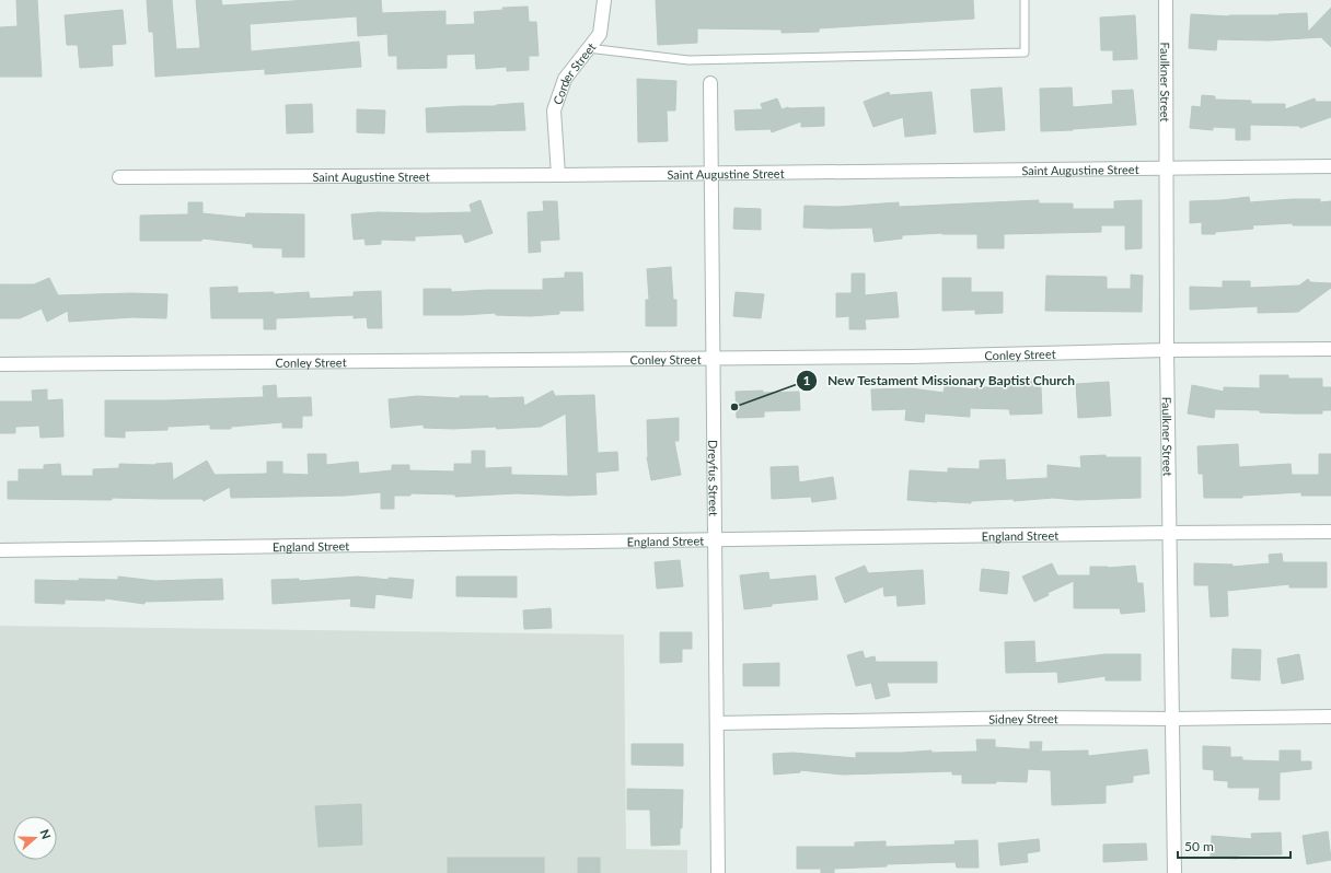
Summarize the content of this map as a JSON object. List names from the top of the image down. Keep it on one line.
{"streets":{"street":["Corder Street","Faulkner Street","Saint Augustine Street","Conley Street","Dreyfus Street","England Street","Sidney Street"]},"crossings":[["Corder Street","Saint Augustine Street"],["Faulkner Street","Saint Augustine Street"],["Faulkner Street","Conley Street"],["Faulkner Street","England Street"],["Faulkner Street","Sidney Street"],["Saint Augustine Street","Dreyfus Street"],["Conley Street","Dreyfus Street"],["Dreyfus Street","England Street"],["Dreyfus Street","Sidney Street"]],"places":["New Testament Missionary Baptist Church"],"scale_bar":"50 m","north":"right"}
